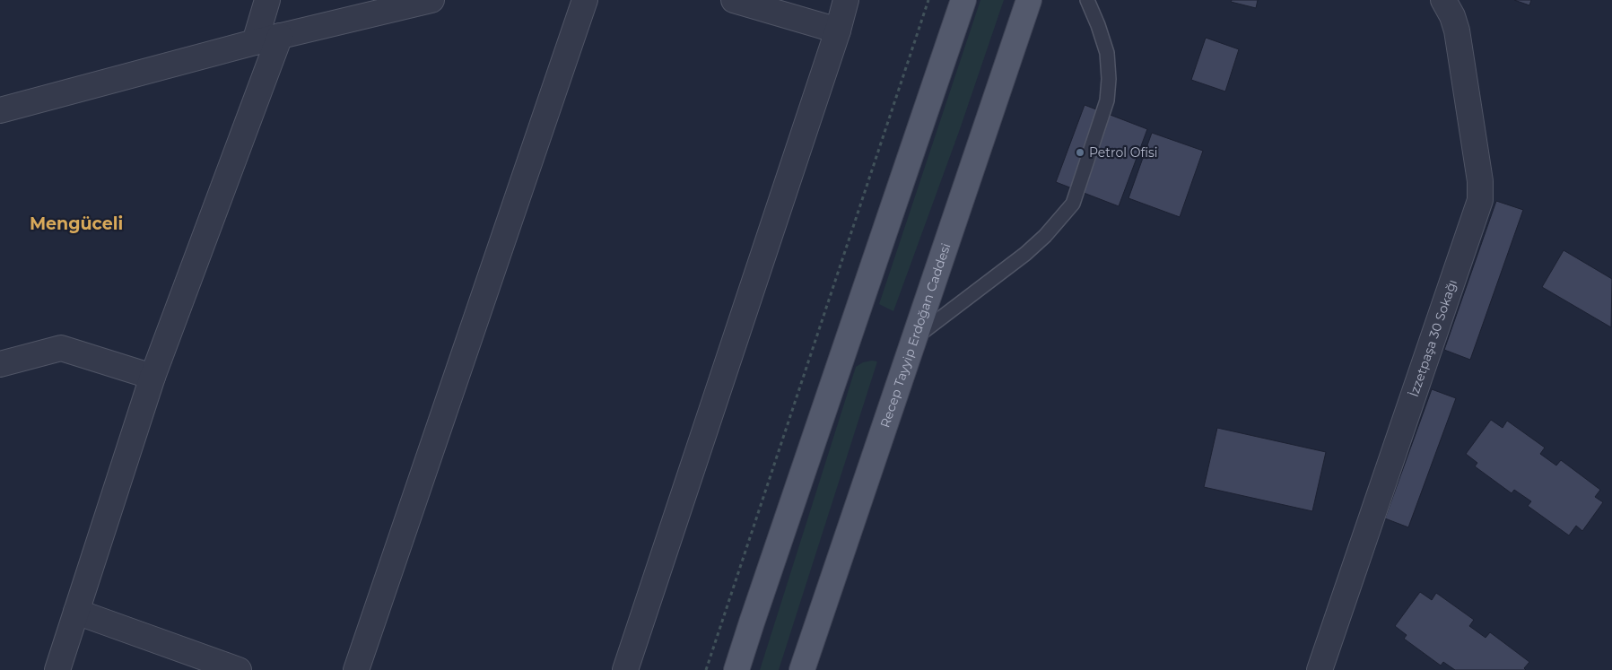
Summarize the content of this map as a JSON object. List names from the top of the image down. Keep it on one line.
{"streets":{"main road":["Recep Tayyip Erdoğan Caddesi"],"street":["İzzetpaşa 30 Sokağı"]},"districts":["Mengüceli"],"places":["Petrol Ofisi"]}
